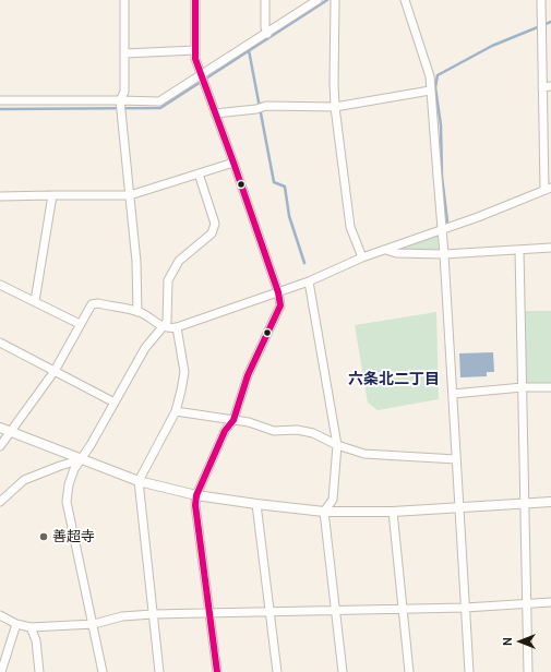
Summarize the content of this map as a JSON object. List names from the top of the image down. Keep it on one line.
{"districts":["六条北二丁目"],"places":["善超寺"],"north":"left"}
